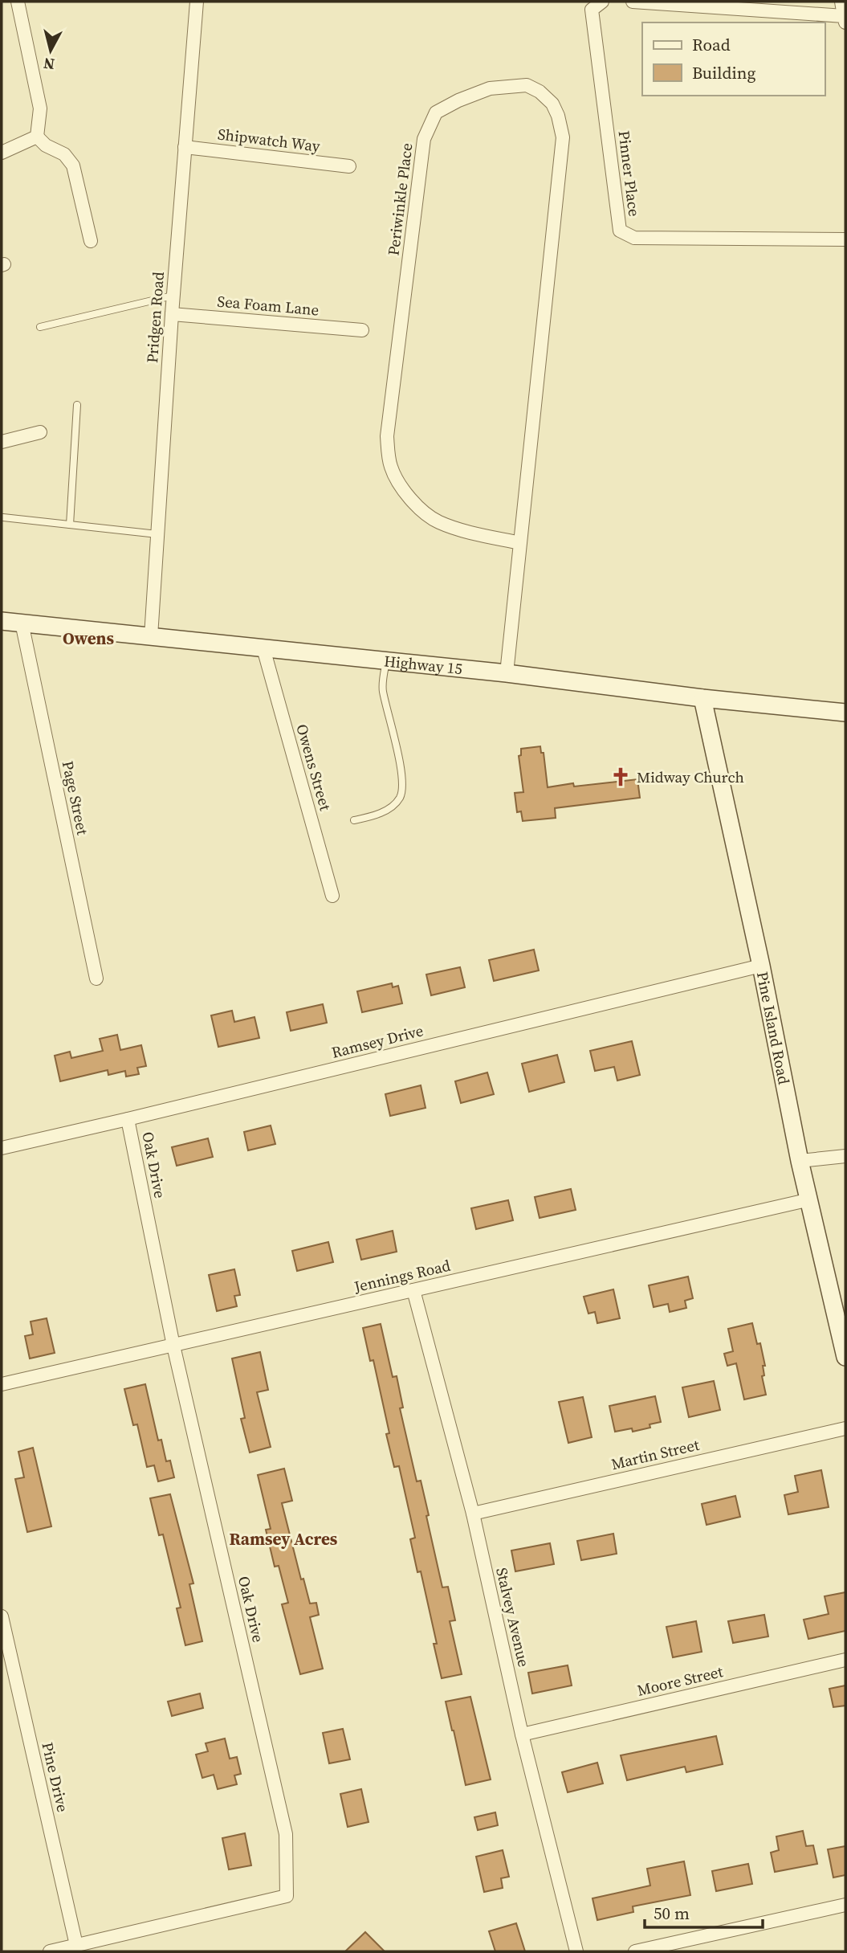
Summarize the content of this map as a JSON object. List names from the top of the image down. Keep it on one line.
{"streets":{"main road":["Highway 15","Pine Island Road"],"street":["Shipwatch Way","Pinner Place","Periwinkle Place","Sea Foam Lane","Pridgen Road","Owens Street","Page Street","Ramsey Drive","Oak Drive","Jennings Road","Martin Street","Stalvey Avenue","Moore Street","Pine Drive"]},"crossings":[["Shipwatch Way","Pridgen Road"],["Periwinkle Place","Highway 15"],["Sea Foam Lane","Pridgen Road"],["Pridgen Road","Highway 15"],["Highway 15","Owens Street"],["Highway 15","Page Street"],["Highway 15","Pine Island Road"],["Pine Island Road","Ramsey Drive"],["Pine Island Road","Jennings Road"],["Ramsey Drive","Oak Drive"],["Oak Drive","Jennings Road"],["Oak Drive","Pine Drive"],["Jennings Road","Stalvey Avenue"],["Martin Street","Stalvey Avenue"],["Stalvey Avenue","Moore Street"]],"districts":["Owens","Ramsey Acres"],"places":{"church":["Midway Church"]},"legend":["Road","Building"],"scale_bar":"50 m","north":"bottom"}
